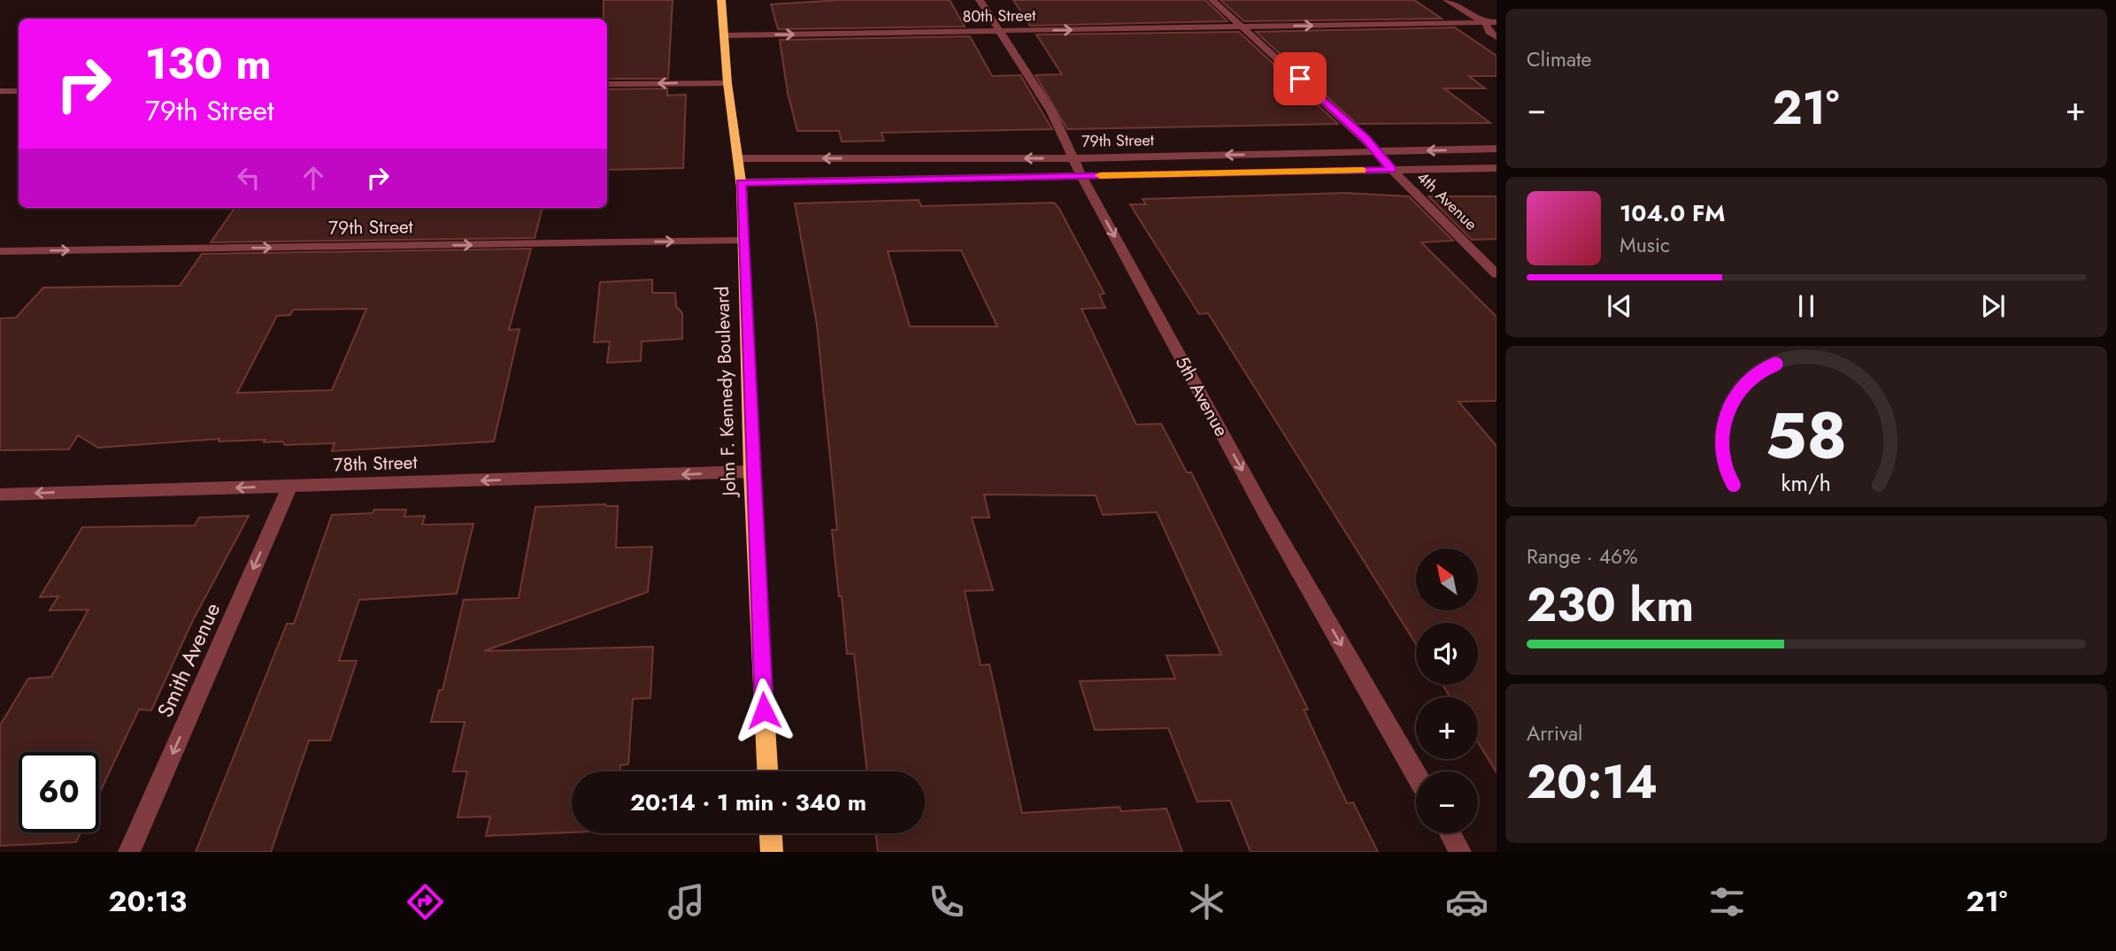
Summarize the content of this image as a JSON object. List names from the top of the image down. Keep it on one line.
{"streets":{"main road":["John F. Kennedy Boulevard"],"street":["80th Street","79th Street","4th Avenue","5th Avenue","78th Street","Smith Avenue"]},"crossings":[["80th Street","4th Avenue"],["80th Street","John F. Kennedy Boulevard"],["80th Street","5th Avenue"],["79th Street","4th Avenue"],["79th Street","John F. Kennedy Boulevard"],["79th Street","5th Avenue"],["John F. Kennedy Boulevard","78th Street"],["78th Street","Smith Avenue"]],"one_way":["80th Street","5th Avenue","78th Street","Smith Avenue"],"north":"top left","page":{"tile":["Climate",["Range · 46%","230 km"],["Arrival","20:14"]],"turn":["130 m","79th Street"],"heat":["−","21°","+"],"song":["104.0 FM","Music"],"map_buttons":["+","−"],"limit":"60","trip":"20:14 · 1 min · 340 m","tabs":["20:13","21°"],"gauge":["58","km/h"]}}
